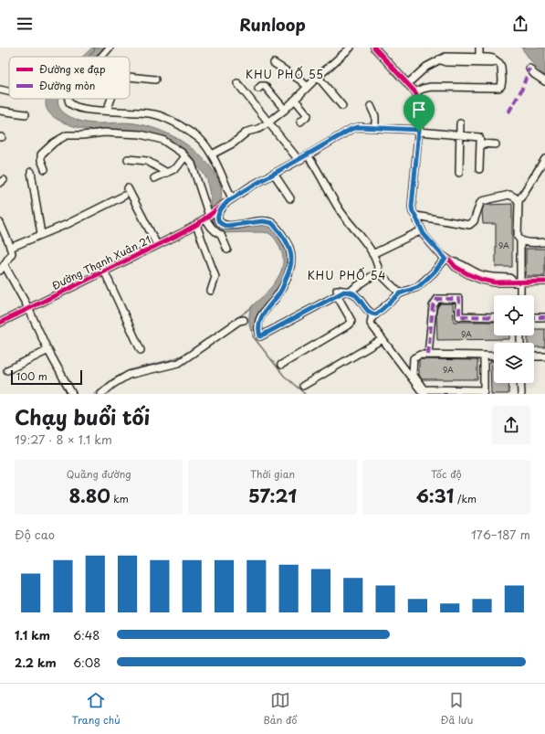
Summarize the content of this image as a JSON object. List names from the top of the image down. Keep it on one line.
{"streets":{"street":["Đường Thạnh Xuân 21"]},"districts":["KHU PHỐ 55","KHU PHỐ 54"],"house_numbers":["9A","9A","9A"],"legend":["Đường xe đạp","Đường mòn"],"scale_bar":"100 m","page":{"header":"Runloop","scale":"100 m","heading":["Chạy buổi tối","19:27 · 8 × 1.1 km"],"stats":[["Quãng đường","8.80 km"],["Thời gian","57:21"],["Tốc độ","6:31 /km"]],"chart":["Độ cao","176–187 m"],"list":[{"name":"1.1 km","note":"6:48"},{"name":"2.2 km","note":"6:08"}],"tabs":["Trang chủ","Bản đồ","Đã lưu"]}}
